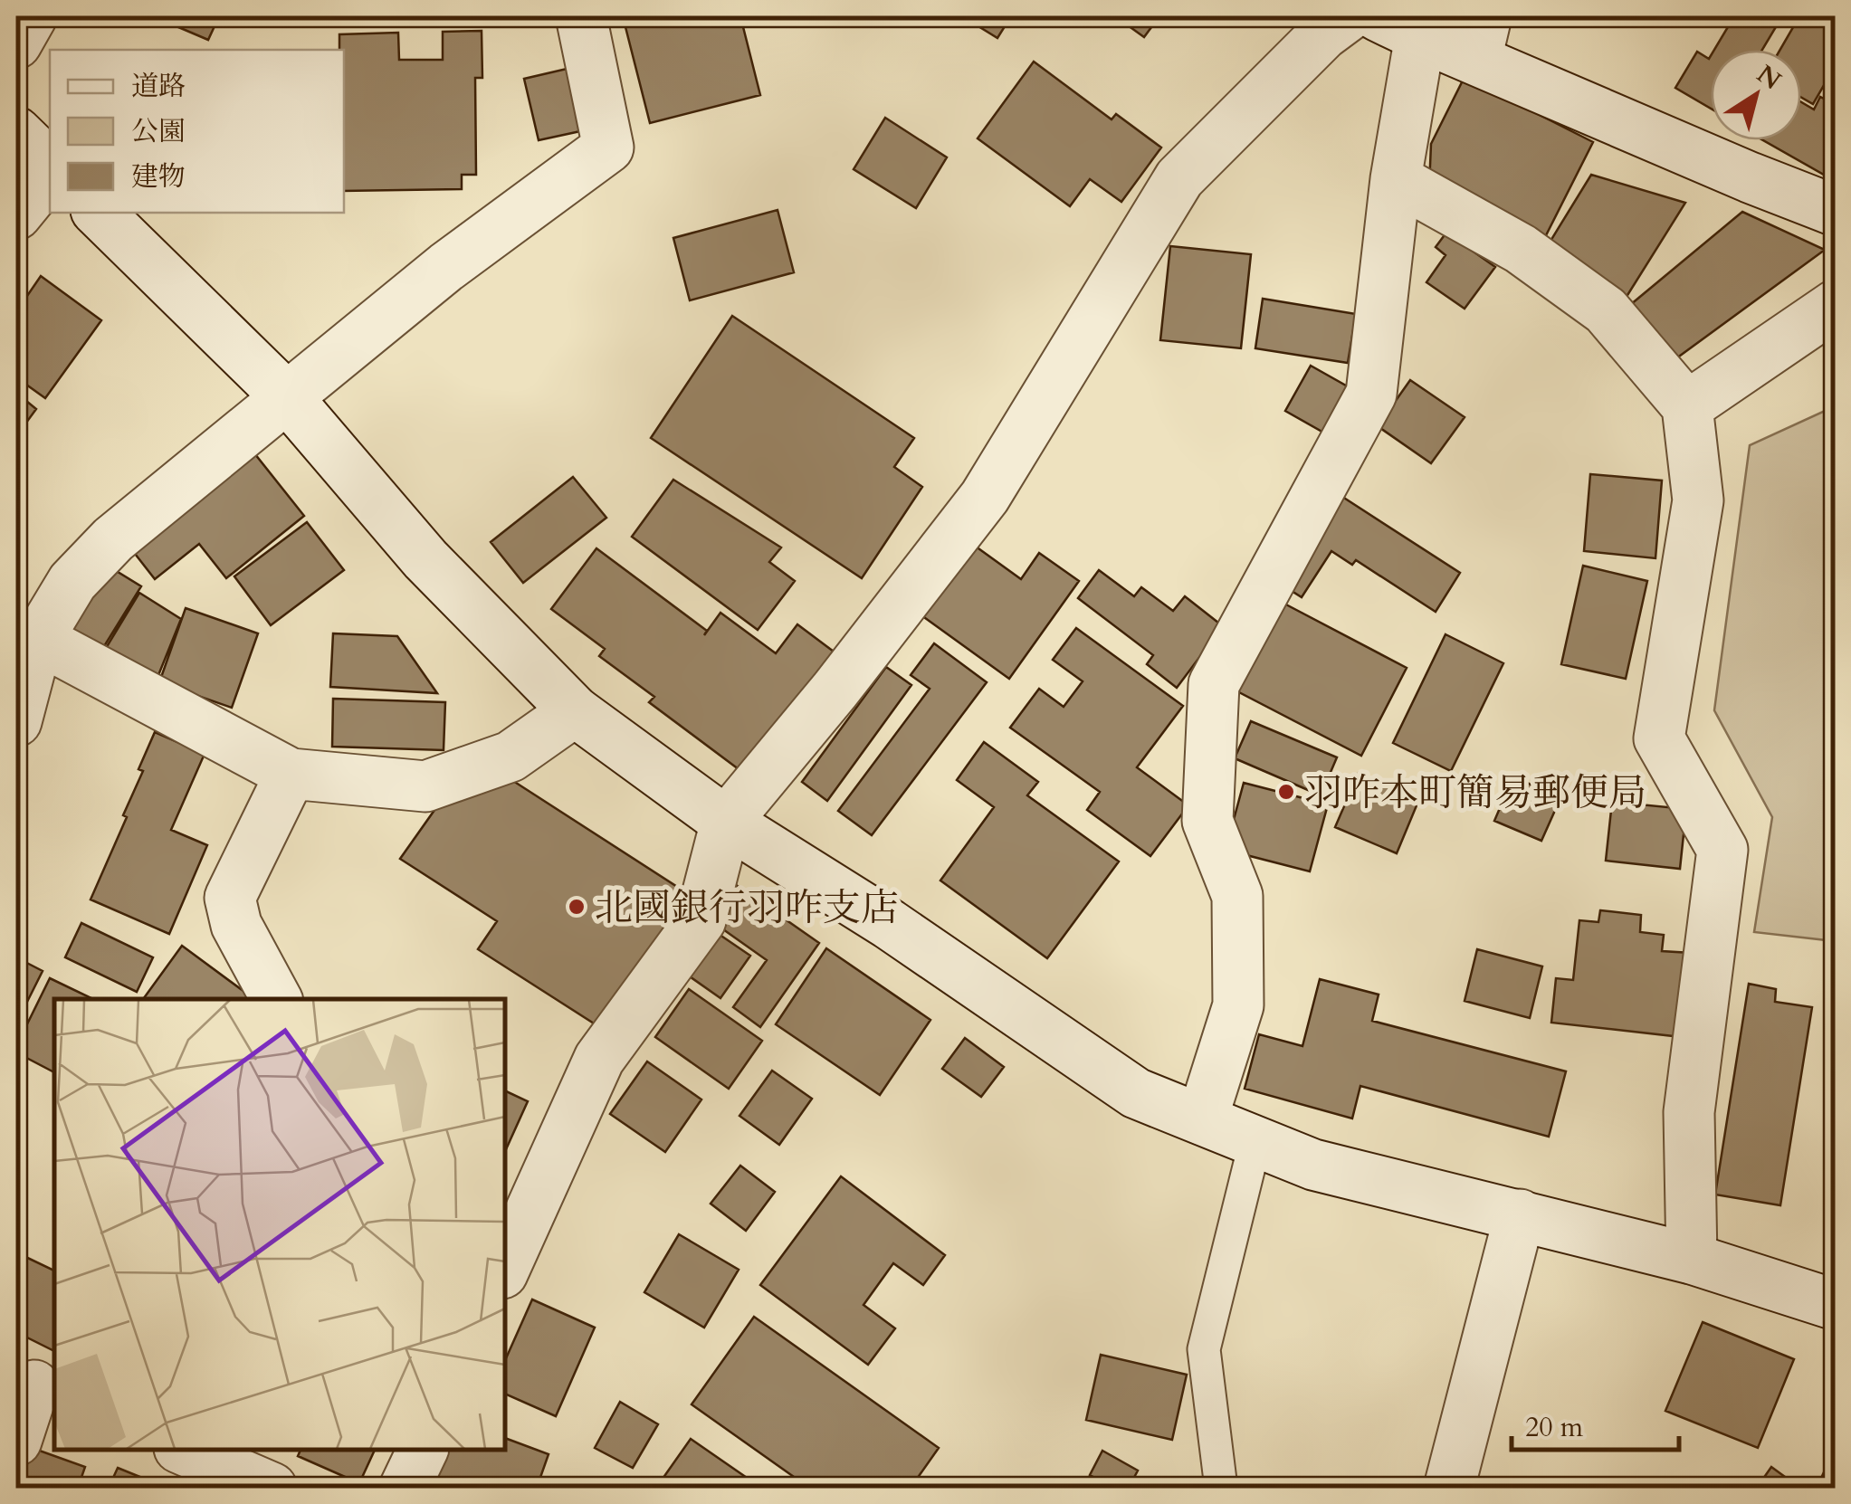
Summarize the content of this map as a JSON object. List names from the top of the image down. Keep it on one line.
{"places":["羽咋本町簡易郵便局","北國銀行羽咋支店"],"legend":["道路","公園","建物"],"scale_bar":"20 m","north":"top right"}
